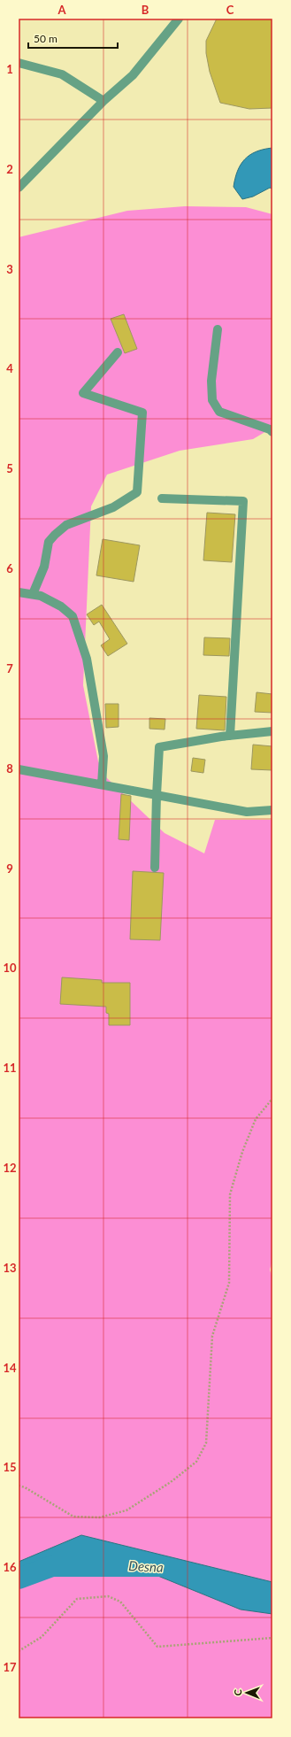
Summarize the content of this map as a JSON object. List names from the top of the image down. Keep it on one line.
{"water":["Desna"],"scale_bar":"50 m","north":"left","grid":{"columns":["A","B","C"],"rows":["1","2","3","4","5","6","7","8","9","10","11","12","13","14","15","16","17"]}}
